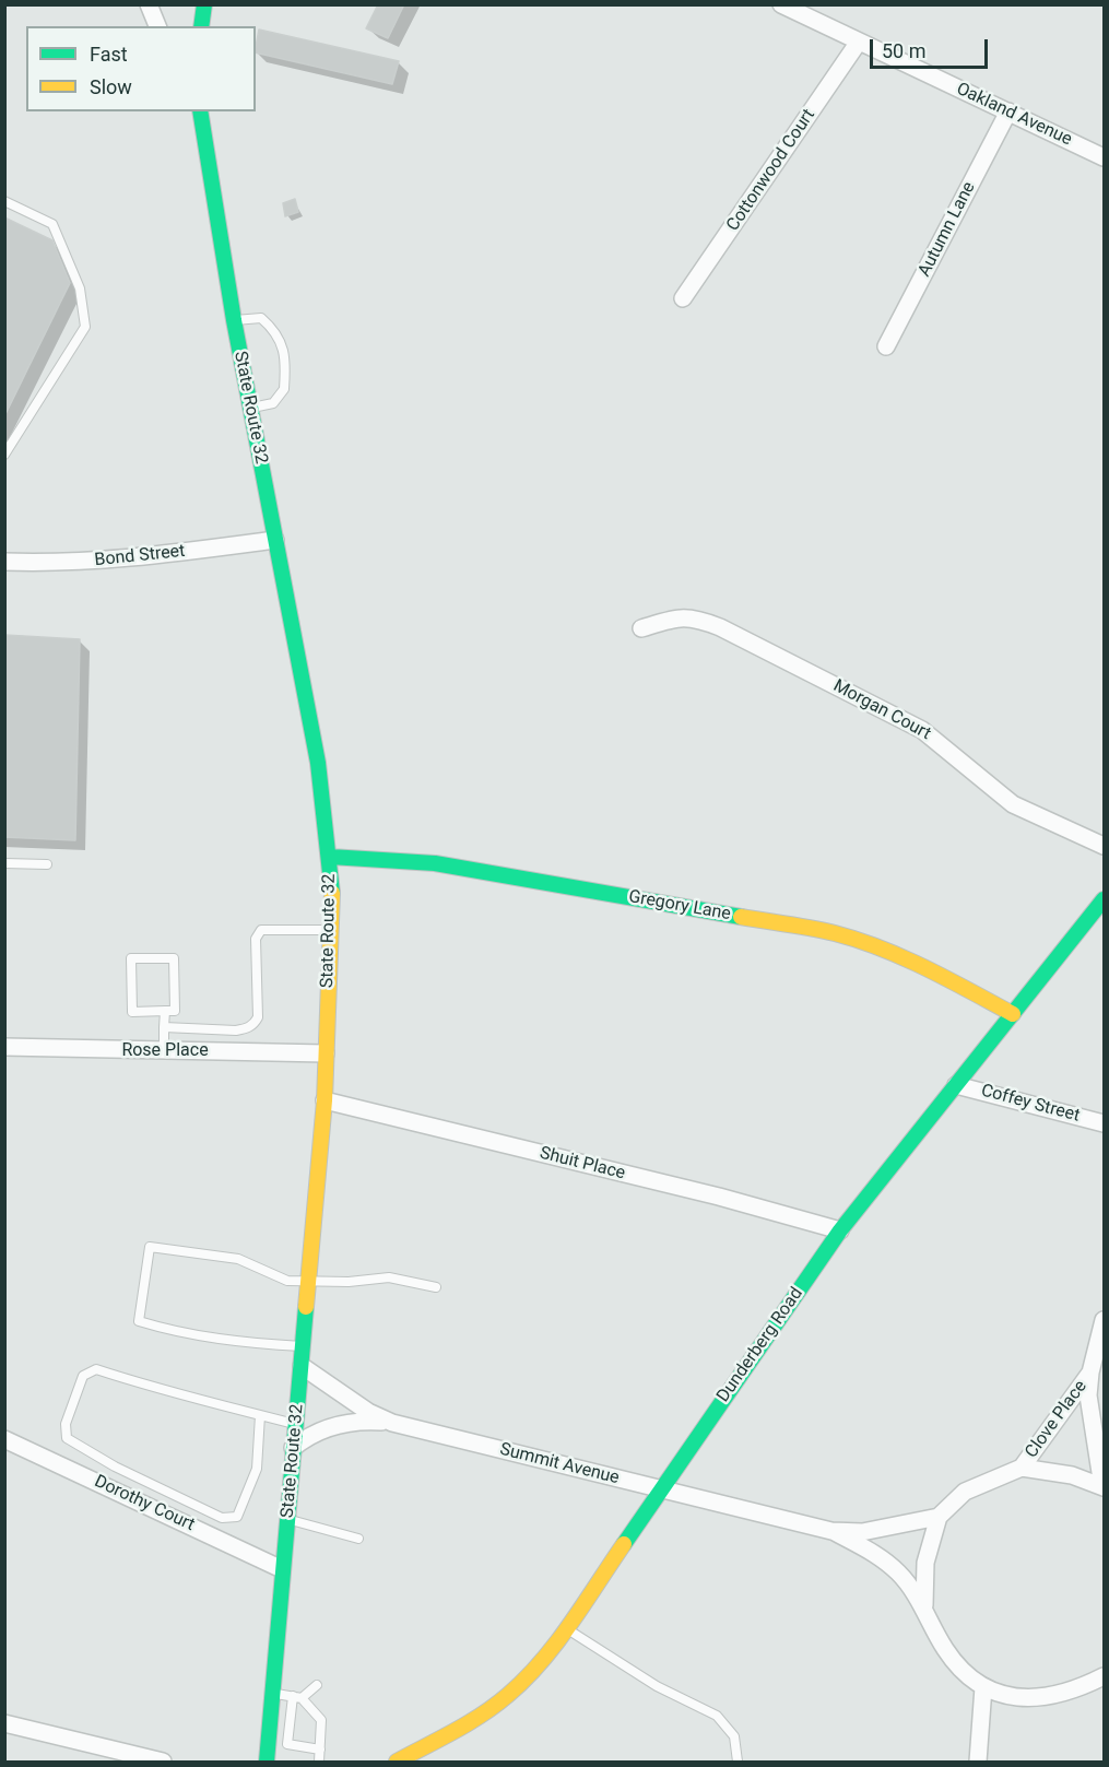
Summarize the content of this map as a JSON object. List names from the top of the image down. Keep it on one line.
{"streets":{"street":["Oakland Avenue","Cottonwood Court","Autumn Lane","State Route 32","Bond Street","Morgan Court","Gregory Lane","Rose Place","Coffey Street","Shuit Place","Dunderberg Road","Clove Place","Summit Avenue","Dorothy Court"]},"crossings":[["Oakland Avenue","Cottonwood Court"],["Oakland Avenue","Autumn Lane"],["State Route 32","Bond Street"],["State Route 32","Gregory Lane"],["State Route 32","Rose Place"],["State Route 32","Shuit Place"],["State Route 32","Summit Avenue"],["State Route 32","Dorothy Court"],["Gregory Lane","Dunderberg Road"],["Coffey Street","Dunderberg Road"],["Shuit Place","Dunderberg Road"],["Dunderberg Road","Summit Avenue"]],"legend":["Fast","Slow"],"scale_bar":"50 m"}
